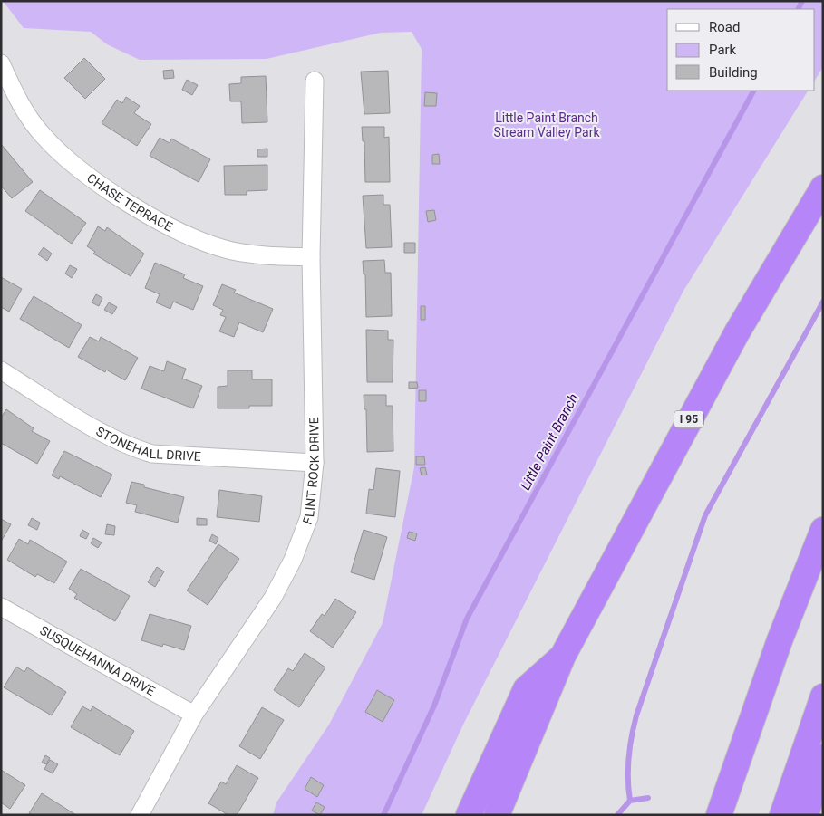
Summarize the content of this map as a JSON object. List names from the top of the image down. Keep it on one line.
{"streets":{"highway":["I 95"],"street":["CHASE TERRACE","STONEHALL DRIVE","FLINT ROCK DRIVE","SUSQUEHANNA DRIVE"]},"crossings":[["CHASE TERRACE","FLINT ROCK DRIVE"],["STONEHALL DRIVE","FLINT ROCK DRIVE"],["FLINT ROCK DRIVE","SUSQUEHANNA DRIVE"]],"water":["Little Paint Branch"],"parks":["Little Paint Branch Stream Valley Park"],"legend":["Road","Park","Building"]}
